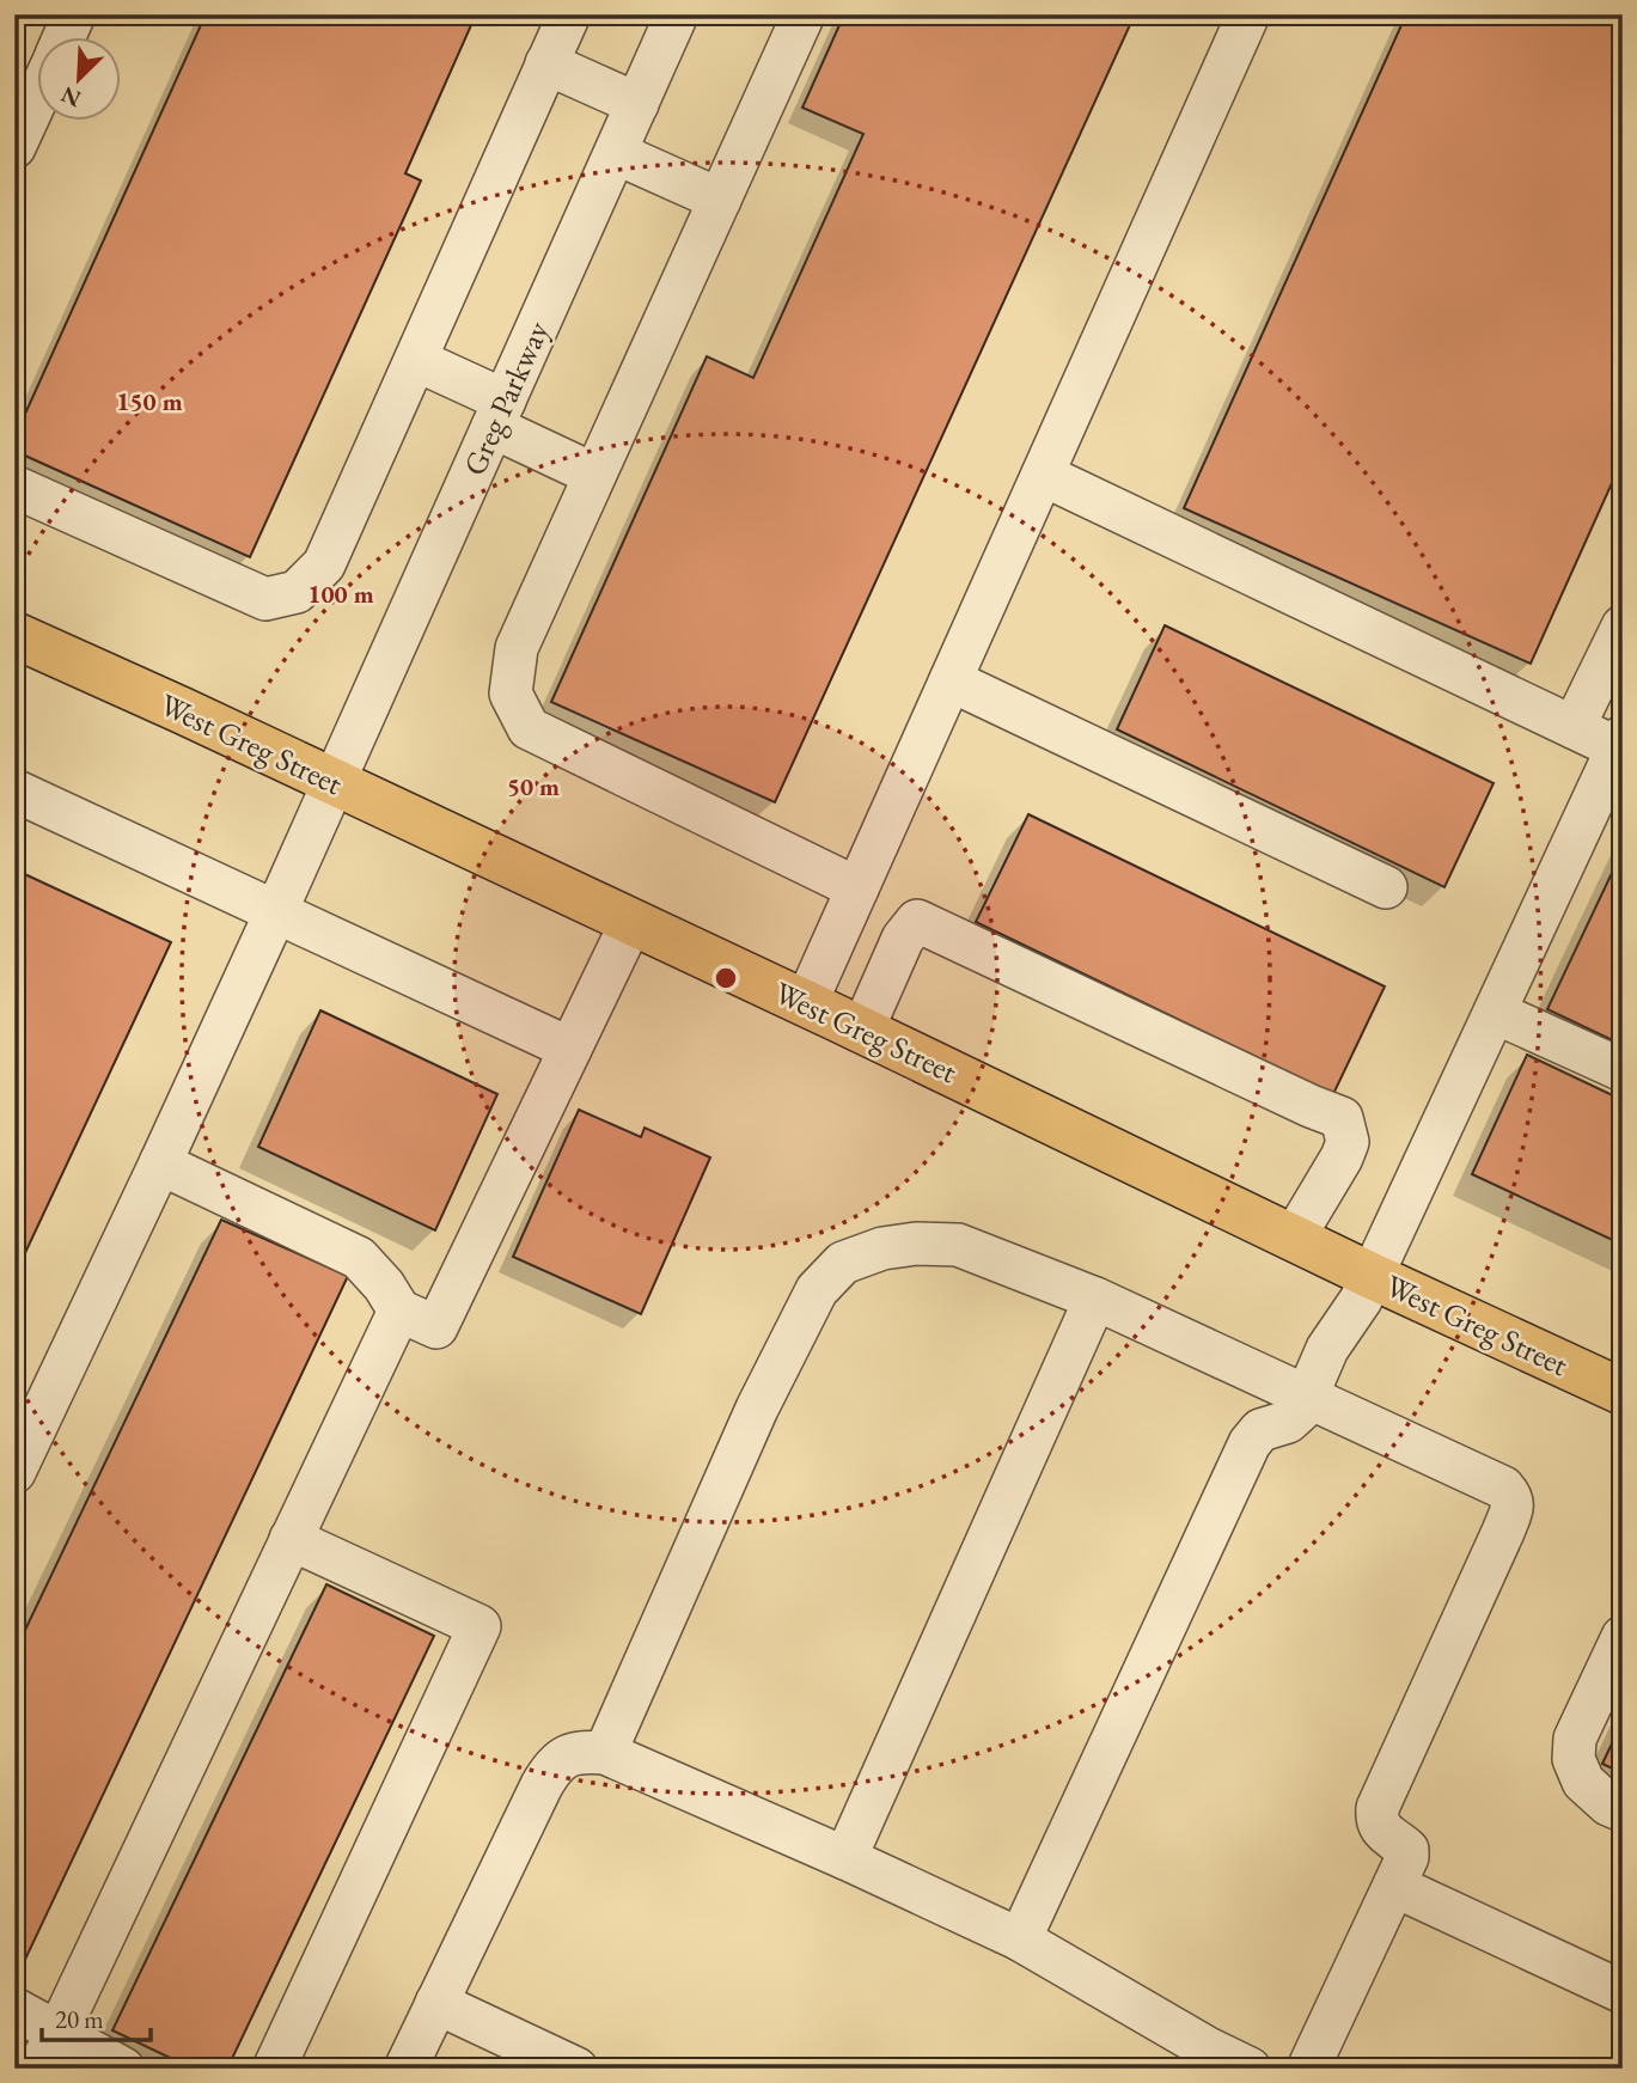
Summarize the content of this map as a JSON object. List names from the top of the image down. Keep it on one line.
{"streets":{"main road":["West Greg Street"],"street":["Greg Parkway"]},"crossings":[["Greg Parkway","West Greg Street"]],"scale_bar":"20 m","north":"bottom left","rings":["150 m","100 m","50 m"]}
